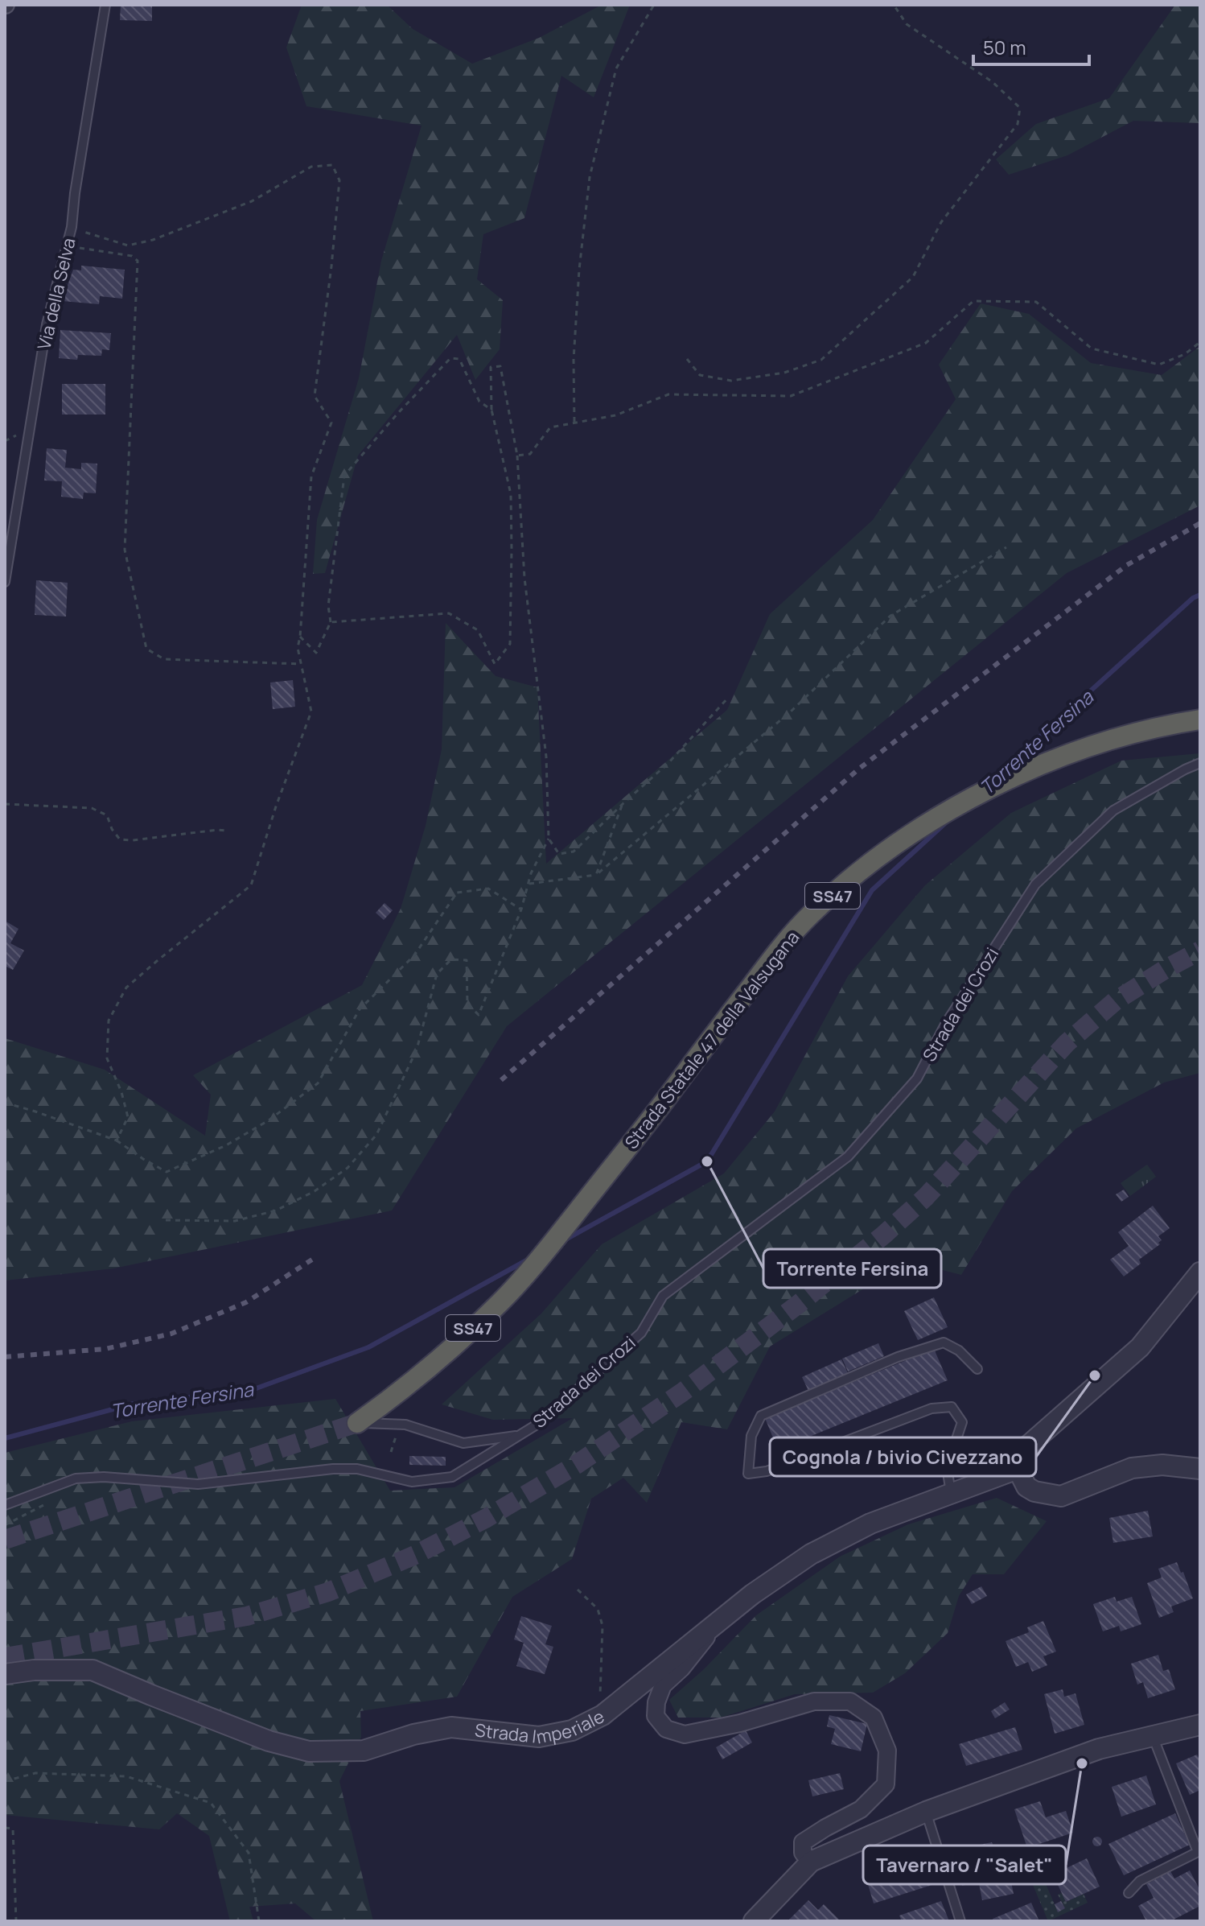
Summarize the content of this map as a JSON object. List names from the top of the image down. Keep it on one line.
{"streets":{"highway":["SS47","Strada Statale 47 della Valsugana"],"street":["Strada Imperiale"],"lane":["Via della Selva","Strada dei Crozi"]},"water":["Torrente Fersina"],"places":["Torrente Fersina","Cognola / bivio Civezzano","Tavernaro / \"Salet\""],"scale_bar":"50 m"}
